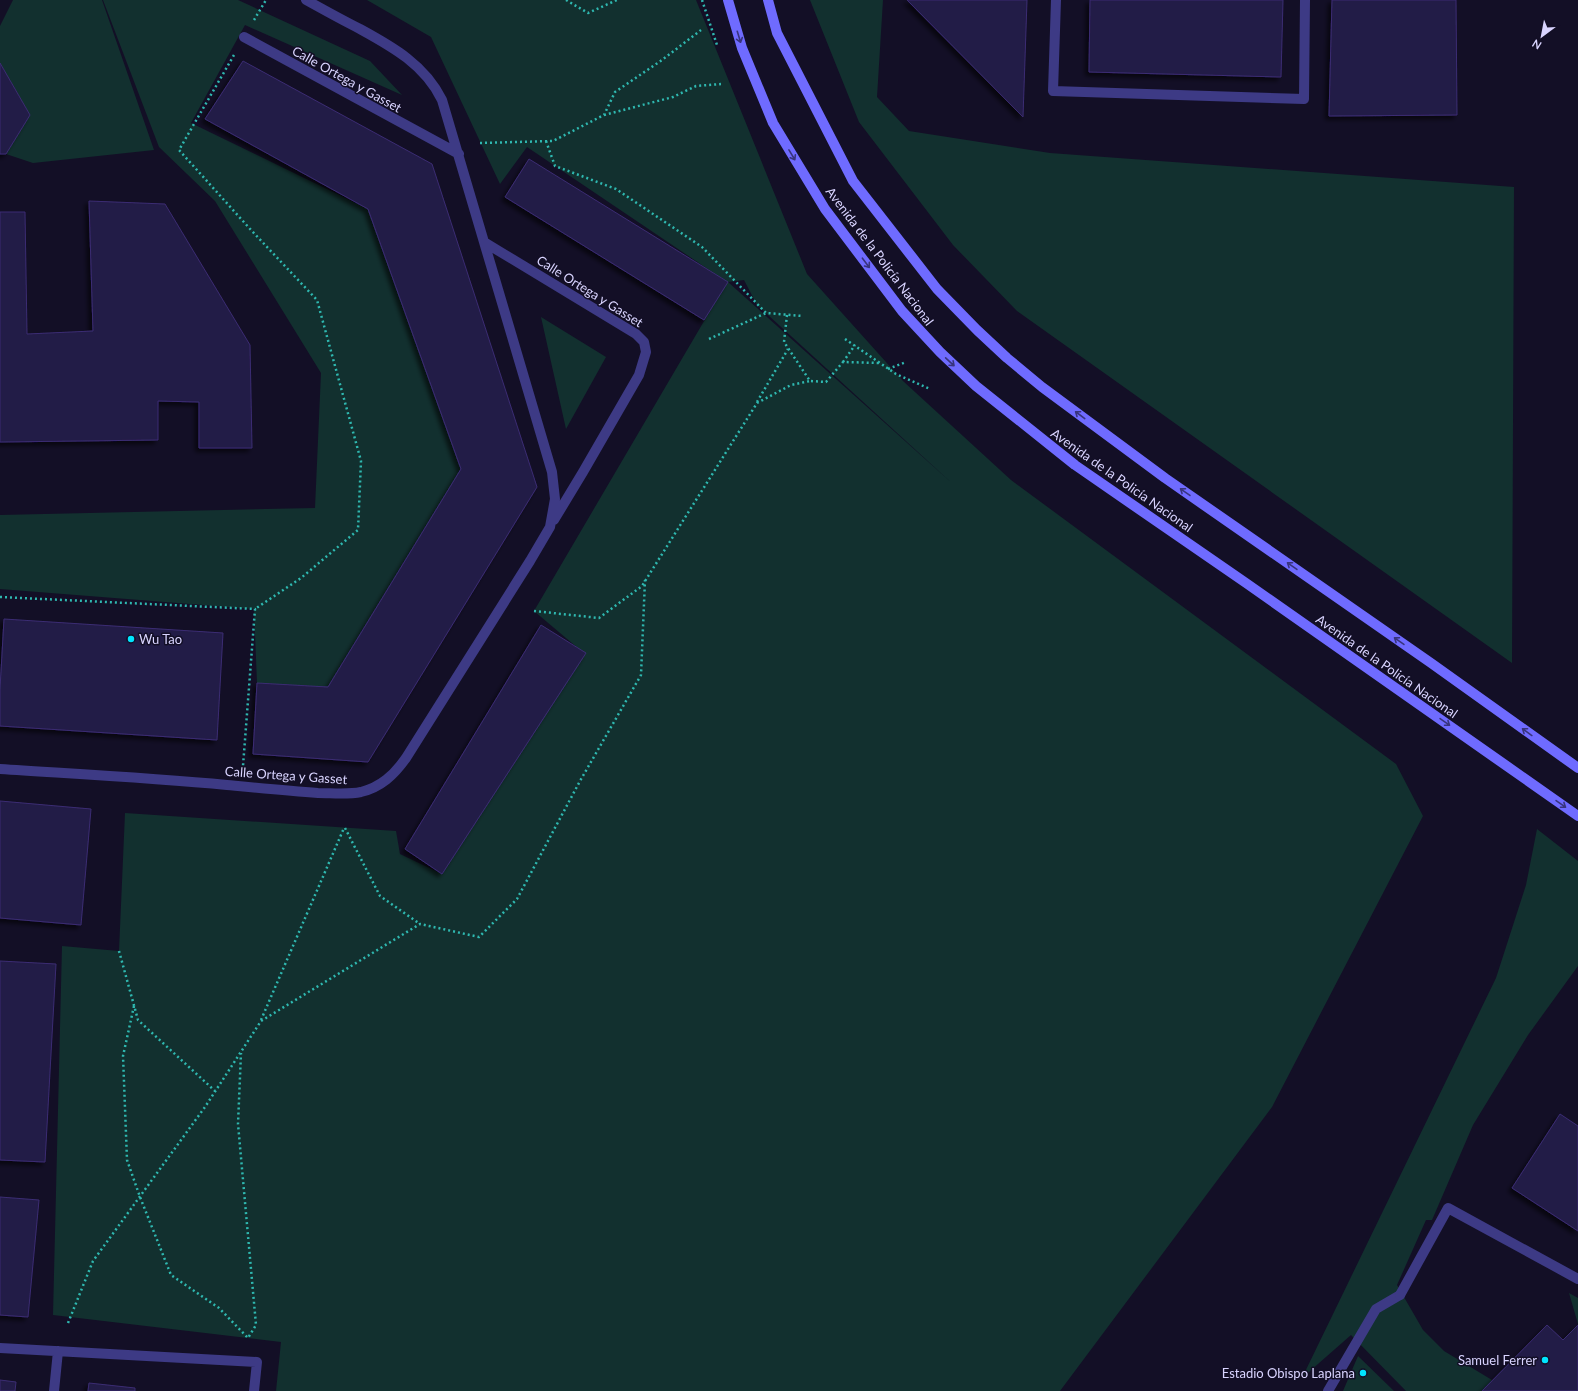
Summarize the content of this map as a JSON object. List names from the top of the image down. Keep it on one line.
{"streets":{"main road":["Avenida de la Policía Nacional"],"street":["Calle Ortega y Gasset"]},"places":["Wu Tao","Samuel Ferrer","Estadio Obispo Laplana"],"north":"bottom left"}
